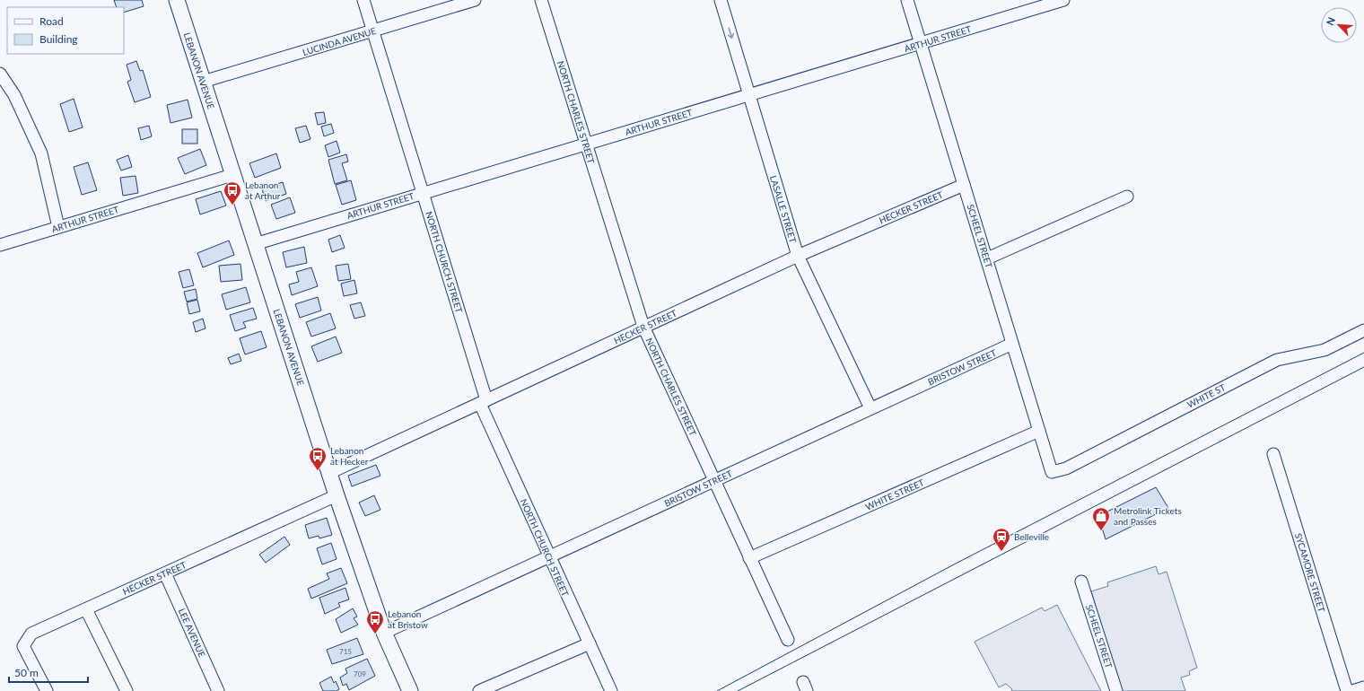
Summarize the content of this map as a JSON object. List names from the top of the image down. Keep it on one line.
{"streets":{"main road":["LEBANON AVENUE"],"street":["ARTHUR STREET","LUCINDA AVENUE","NORTH CHARLES STREET","HECKER STREET","LASALLE STREET","SCHEEL STREET","NORTH CHURCH STREET","BRISTOW STREET","WHITE ST","WHITE STREET","SYCAMORE STREET","LEE AVENUE"]},"crossings":[["ARTHUR STREET","LEBANON AVENUE"],["ARTHUR STREET","NORTH CHARLES STREET"],["ARTHUR STREET","LASALLE STREET"],["ARTHUR STREET","SCHEEL STREET"],["ARTHUR STREET","NORTH CHURCH STREET"],["LUCINDA AVENUE","LEBANON AVENUE"],["LUCINDA AVENUE","NORTH CHURCH STREET"],["LEBANON AVENUE","HECKER STREET"],["LEBANON AVENUE","BRISTOW STREET"],["NORTH CHARLES STREET","HECKER STREET"],["NORTH CHARLES STREET","BRISTOW STREET"],["NORTH CHARLES STREET","WHITE STREET"],["HECKER STREET","LASALLE STREET"],["HECKER STREET","SCHEEL STREET"],["HECKER STREET","NORTH CHURCH STREET"],["HECKER STREET","LEE AVENUE"],["LASALLE STREET","BRISTOW STREET"],["SCHEEL STREET","BRISTOW STREET"],["SCHEEL STREET","WHITE ST"],["SCHEEL STREET","WHITE STREET"],["NORTH CHURCH STREET","BRISTOW STREET"]],"places":{"bus stop":["Lebanon at Arthur","Lebanon at Hecker","Lebanon at Bristow"],"shop":["Metrolink Tickets and Passes"],"station":["Belleville"]},"house_numbers":["715","709"],"legend":["Road","Building"],"scale_bar":"50 m","north":"top left"}
